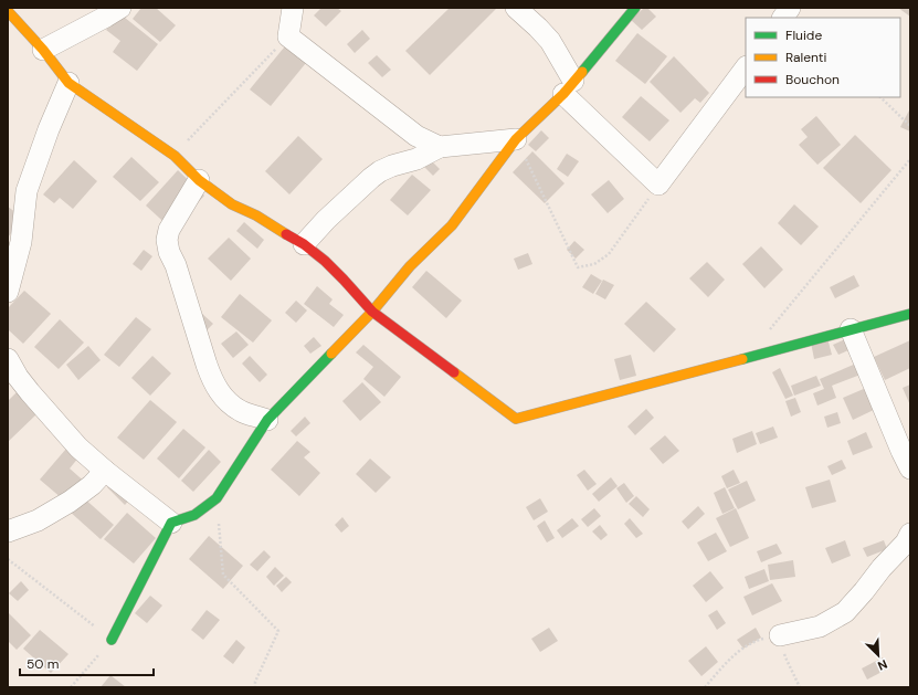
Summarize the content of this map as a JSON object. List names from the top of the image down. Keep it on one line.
{"legend":["Fluide","Ralenti","Bouchon"],"scale_bar":"50 m","north":"bottom right"}
